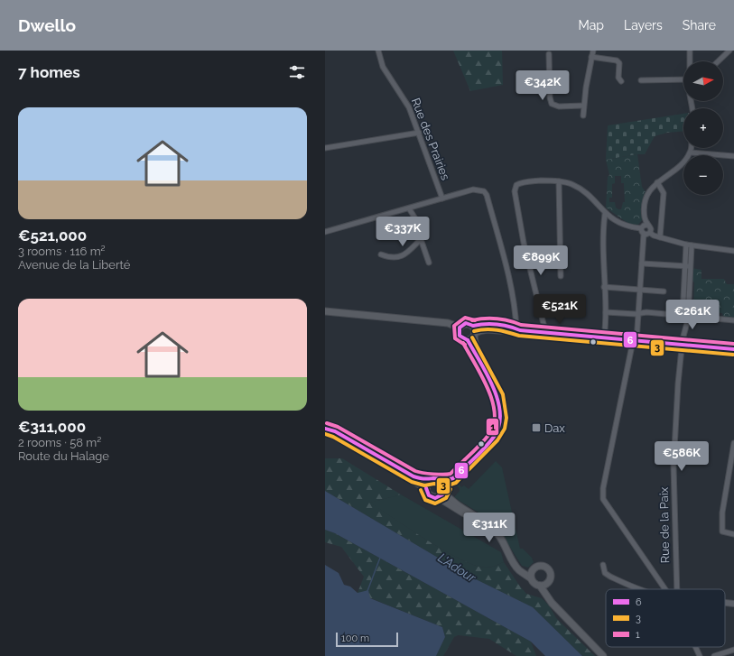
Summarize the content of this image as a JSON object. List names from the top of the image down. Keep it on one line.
{"streets":{"street":["Rue des Prairies","Rue de la Paix"]},"water":["L'Adour"],"places":{"transit":["Dax"]},"lines":["transit line 1","transit line 6","transit line 3"],"legend":["6","3","1"],"scale_bar":"100 m","north":"right","page":{"header":"Dwello","nav":["Map","Layers","Share"],"heading":"7 homes","map_buttons":["+","−"],"price":["€342K","€337K","€899K","€521K","€261K","€586K","€311K"],"list":[{"name":"€521,000","note":"3 rooms · 116 m² · Avenue de la Liberté"},{"name":"€311,000","note":"2 rooms · 58 m² · Route du Halage"}],"scale":"100 m"}}
